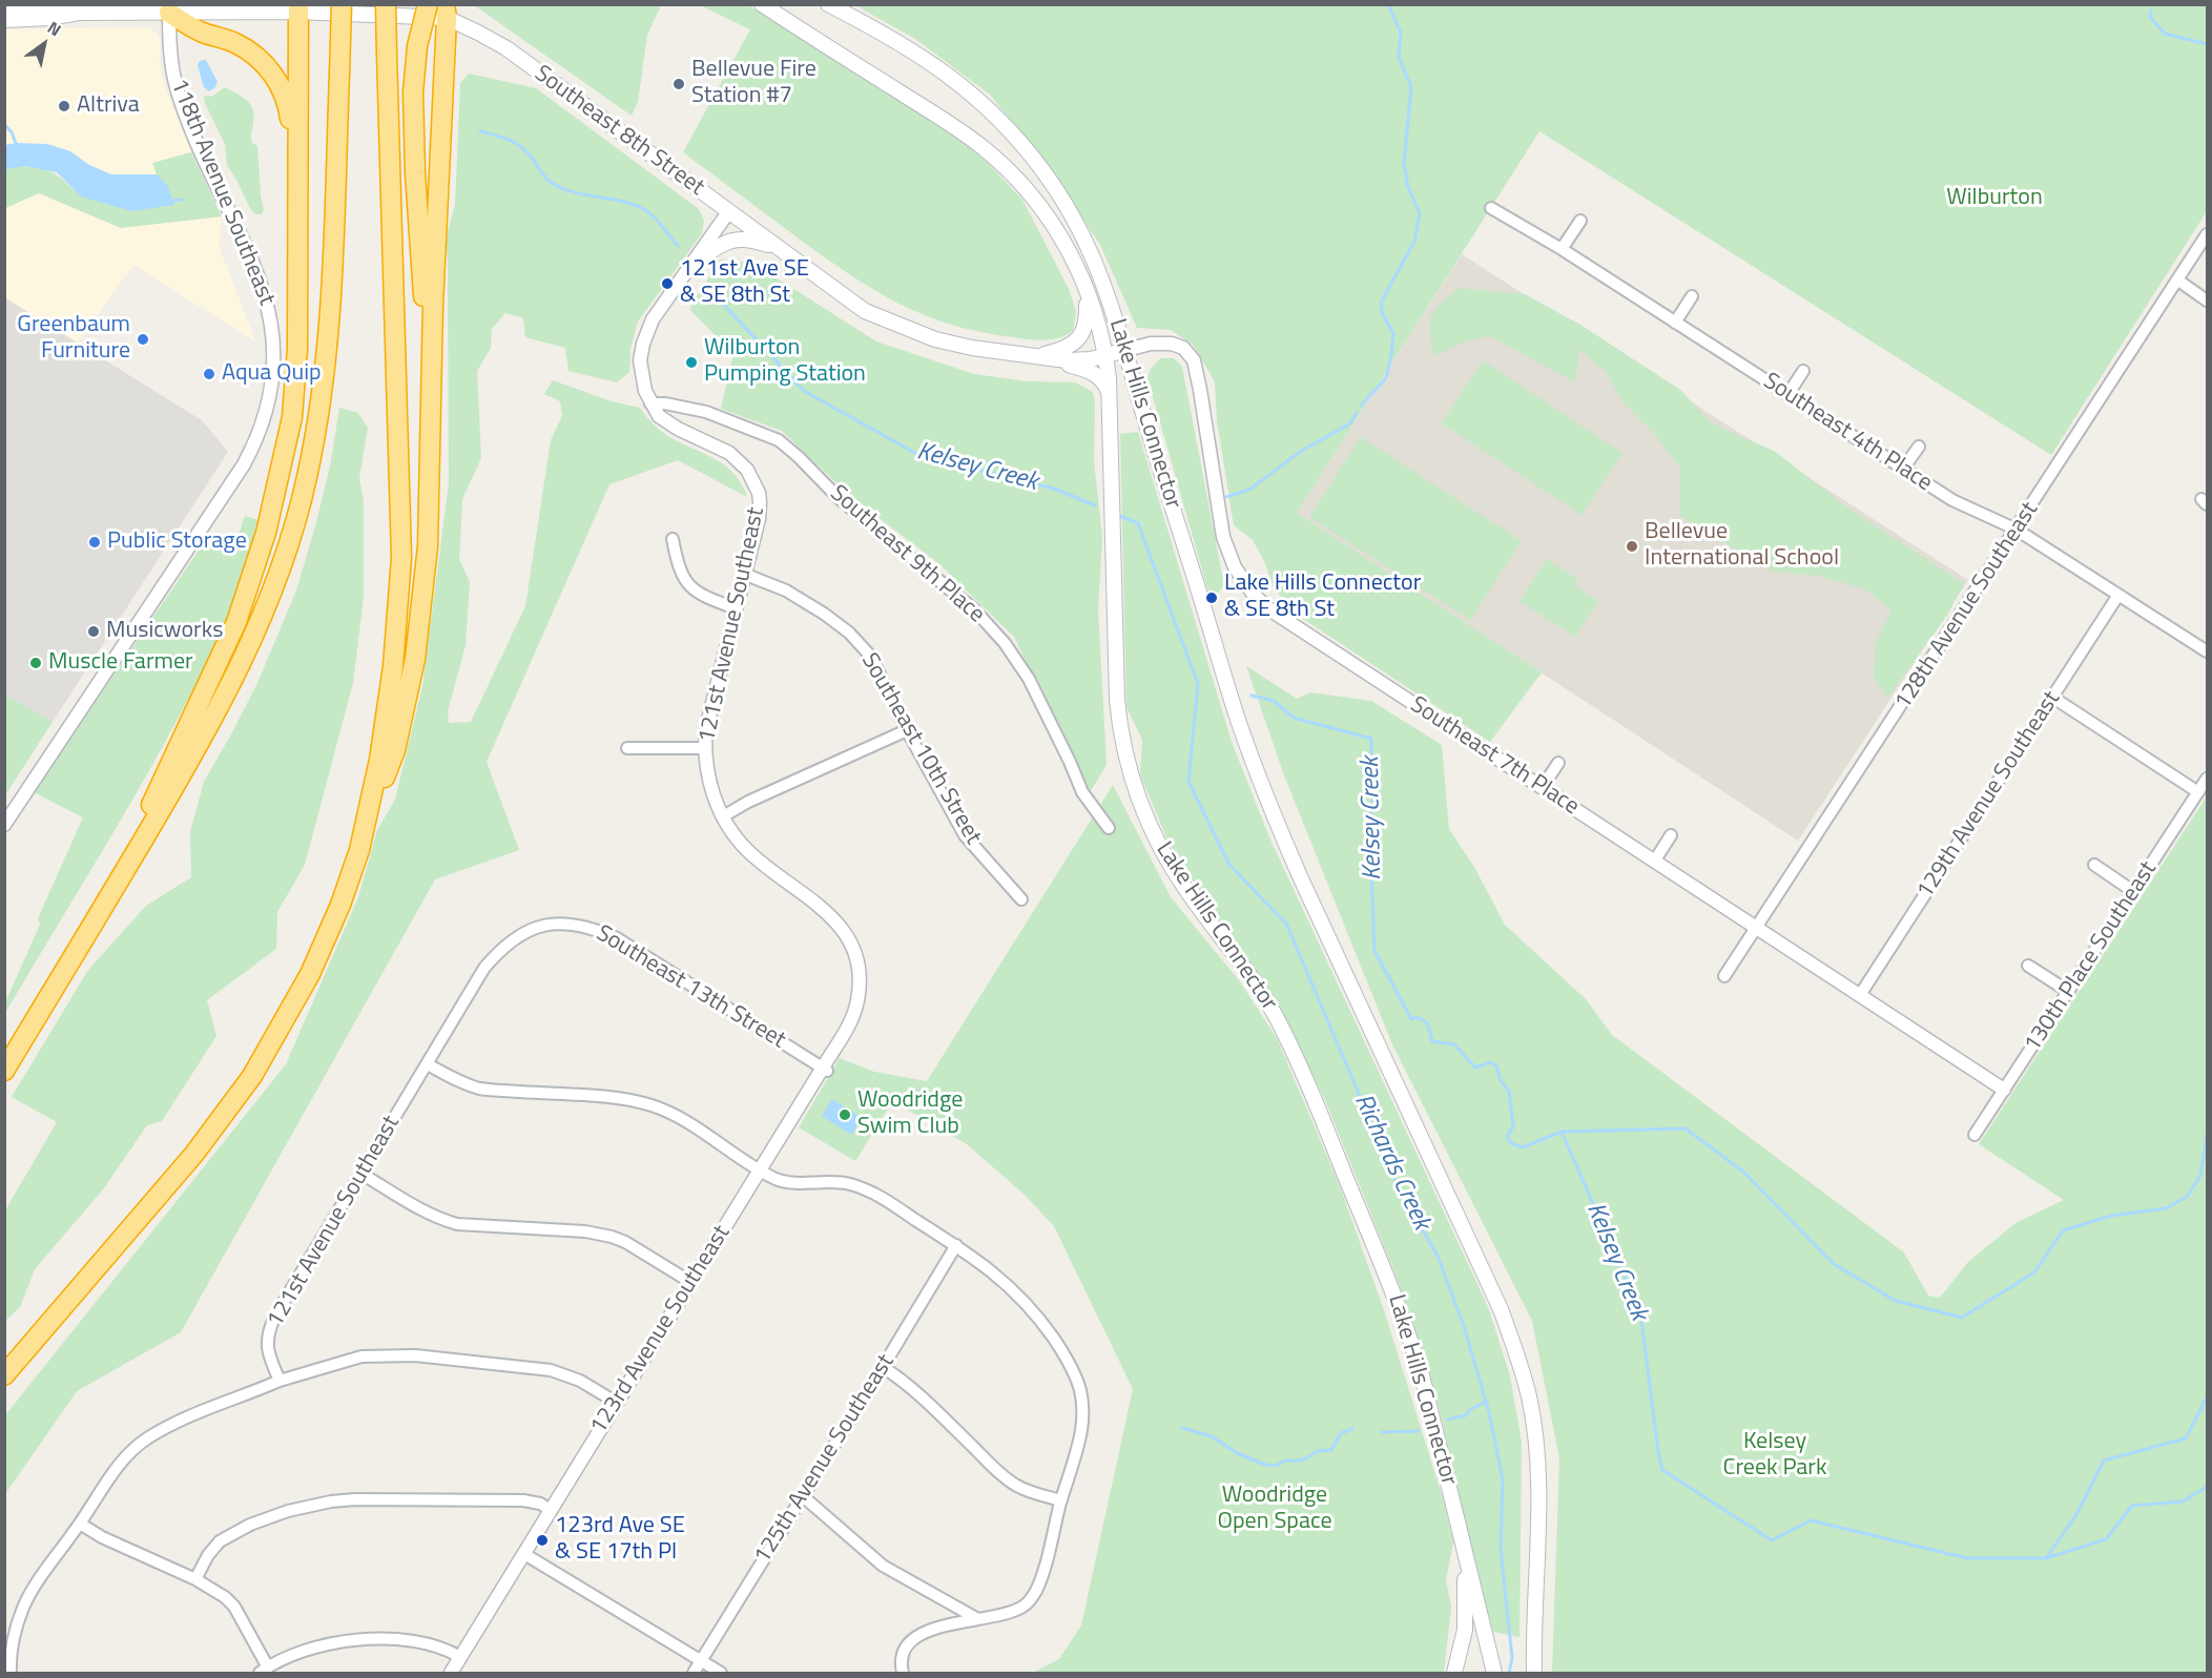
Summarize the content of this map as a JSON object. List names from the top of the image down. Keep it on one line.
{"streets":{"main road":["Southeast 8th Street","Lake Hills Connector"],"street":["118th Avenue Southeast","Southeast 4th Place","Southeast 9th Place","128th Avenue Southeast","121st Avenue Southeast","Southeast 10th Street","Southeast 7th Place","129th Avenue Southeast","130th Place Southeast","Southeast 13th Street","123rd Avenue Southeast","125th Avenue Southeast"]},"crossings":[["Southeast 8th Street","118th Avenue Southeast"],["Southeast 8th Street","Lake Hills Connector"],["Southeast 8th Street","121st Avenue Southeast"],["Southeast 8th Street","Southeast 7th Place"],["Lake Hills Connector","Southeast 7th Place"],["Southeast 4th Place","128th Avenue Southeast"],["Southeast 4th Place","129th Avenue Southeast"],["Southeast 9th Place","121st Avenue Southeast"],["128th Avenue Southeast","Southeast 7th Place"],["121st Avenue Southeast","Southeast 10th Street"],["121st Avenue Southeast","Southeast 13th Street"],["121st Avenue Southeast","123rd Avenue Southeast"],["Southeast 7th Place","129th Avenue Southeast"],["Southeast 7th Place","130th Place Southeast"],["Southeast 13th Street","123rd Avenue Southeast"]],"water":["Kelsey Creek","Richards Creek"],"parks":["Wilburton","Kelsey Creek Park","Woodridge Open Space"],"places":["Bellevue Fire Station #7","Altriva","121st Ave SE & SE 8th St","Greenbaum Furniture","Wilburton Pumping Station","Aqua Quip","Public Storage","Bellevue International School","Lake Hills Connector & SE 8th St","Musicworks","Muscle Farmer","Woodridge Swim Club","123rd Ave SE & SE 17th Pl"],"north":"top right"}
